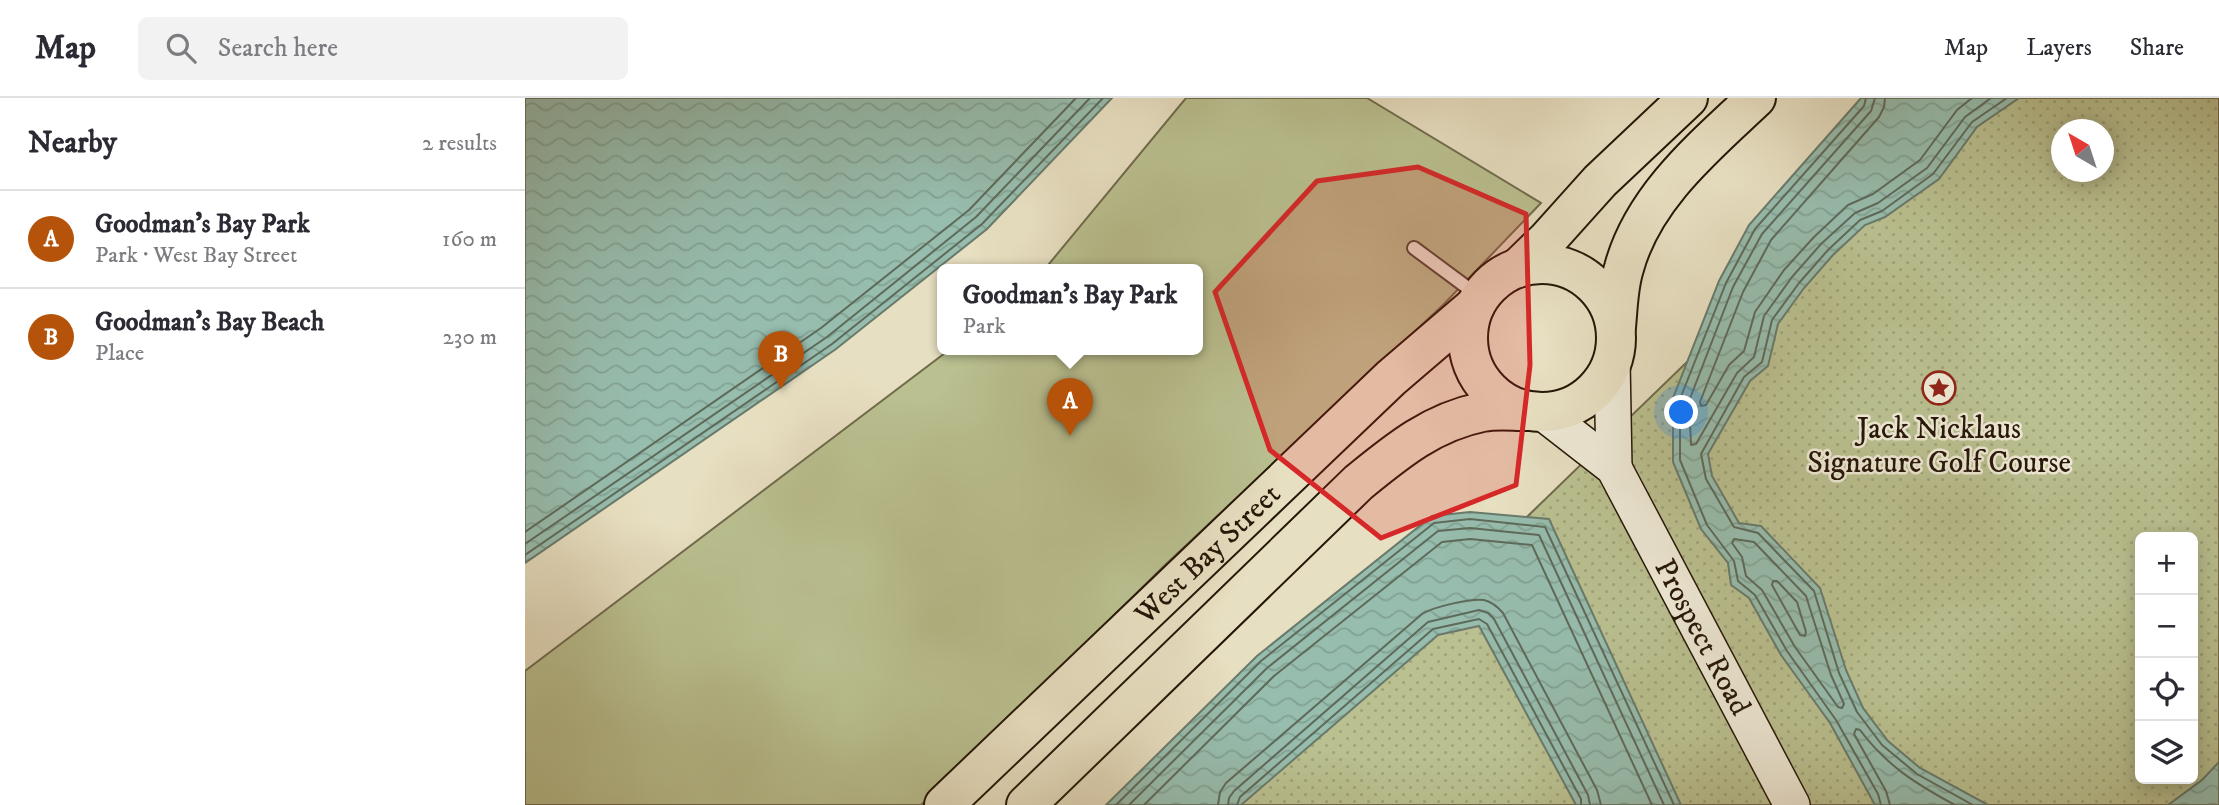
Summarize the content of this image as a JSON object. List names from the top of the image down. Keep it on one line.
{"streets":{"main road":["West Bay Street"],"street":["Prospect Road"]},"crossings":[["West Bay Street","Prospect Road"]],"places":{"place":["Jack Nicklaus Signature Golf Course"]},"north":"top left","page":{"header":"Map","search":"Search here","nav":["Map","Layers","Share"],"heading":["Nearby","2 results"],"list":[{"mark":"A","name":"Goodman's Bay Park","note":"Park · West Bay Street","value":"160 m"},{"mark":"B","name":"Goodman's Bay Beach","note":"Place","value":"230 m"}],"popup":["Goodman's Bay Park","Park"],"pins":["B","A"],"map_buttons":["+","−"]}}
